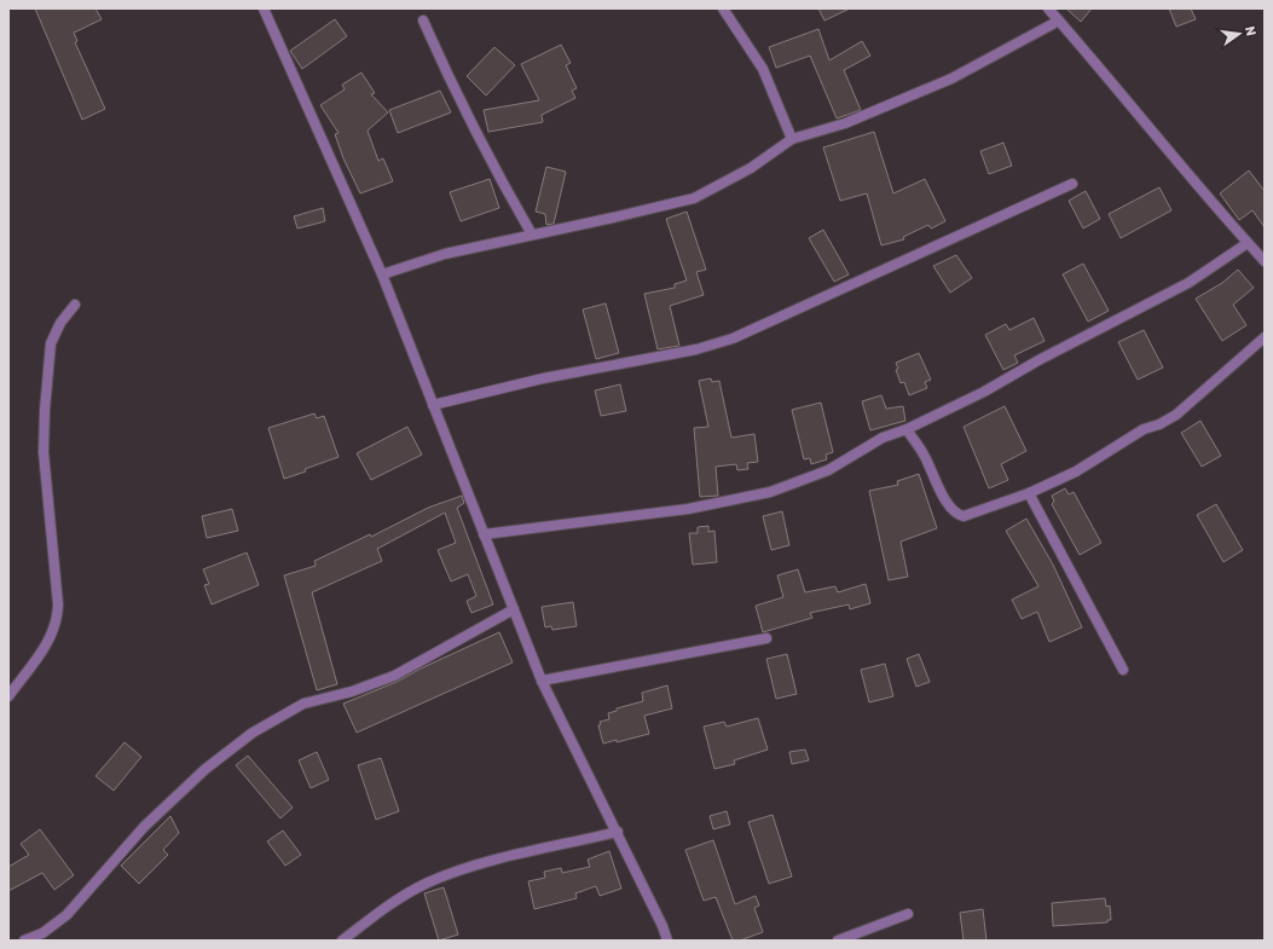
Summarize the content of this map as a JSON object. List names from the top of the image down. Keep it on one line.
{"north":"right"}
